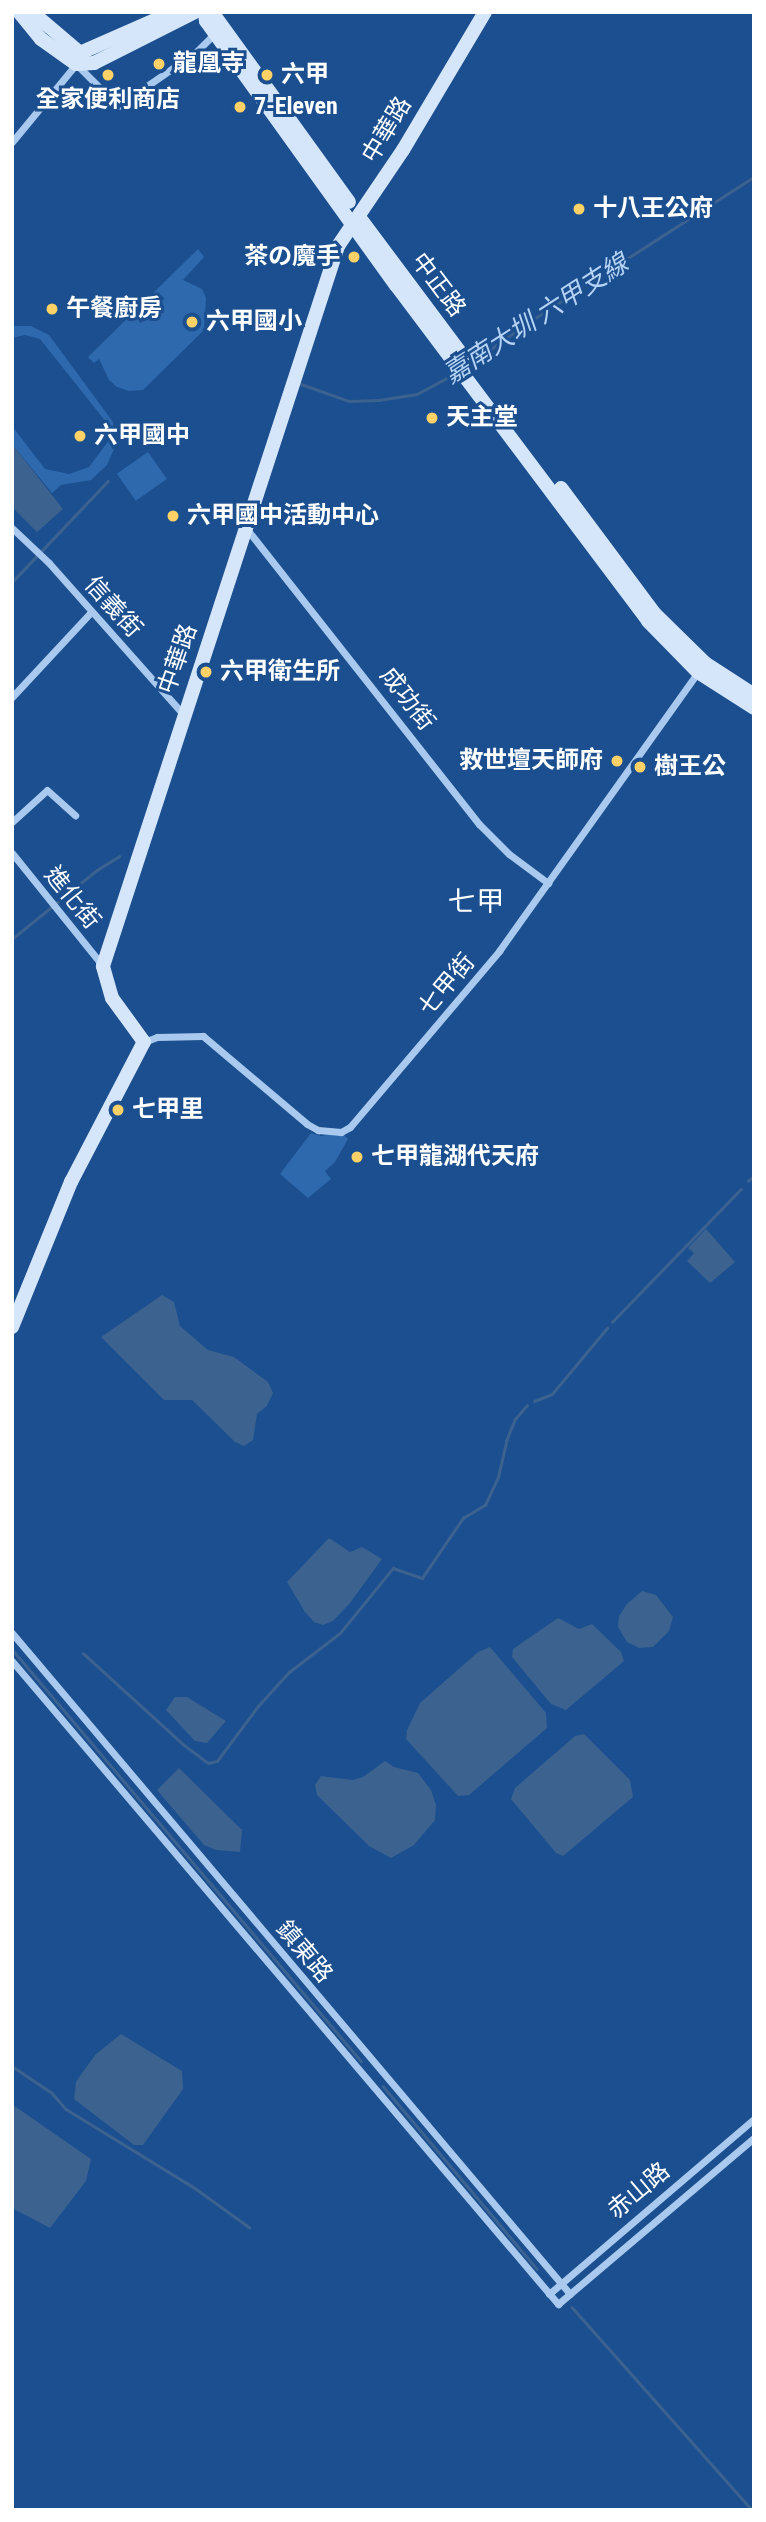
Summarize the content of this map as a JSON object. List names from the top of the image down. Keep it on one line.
{"streets":{"main road":["中華路","中正路"],"street":["信義街","成功街","進化街","七甲街","鎮東路","赤山路"]},"crossings":[["中華路","中正路"],["中華路","信義街"],["中華路","成功街"],["中華路","進化街"],["中正路","七甲街"],["成功街","七甲街"],["鎮東路","赤山路"]],"districts":["七甲"],"water":["嘉南大圳 六甲支線"],"places":["龍凰寺","全家便利商店","六甲","7-Eleven","十八王公府","茶の魔手","午餐廚房","六甲國小","天主堂","六甲國中","六甲國中活動中心","六甲衛生所","救世壇天師府","樹王公","七甲里","七甲龍湖代天府"]}
